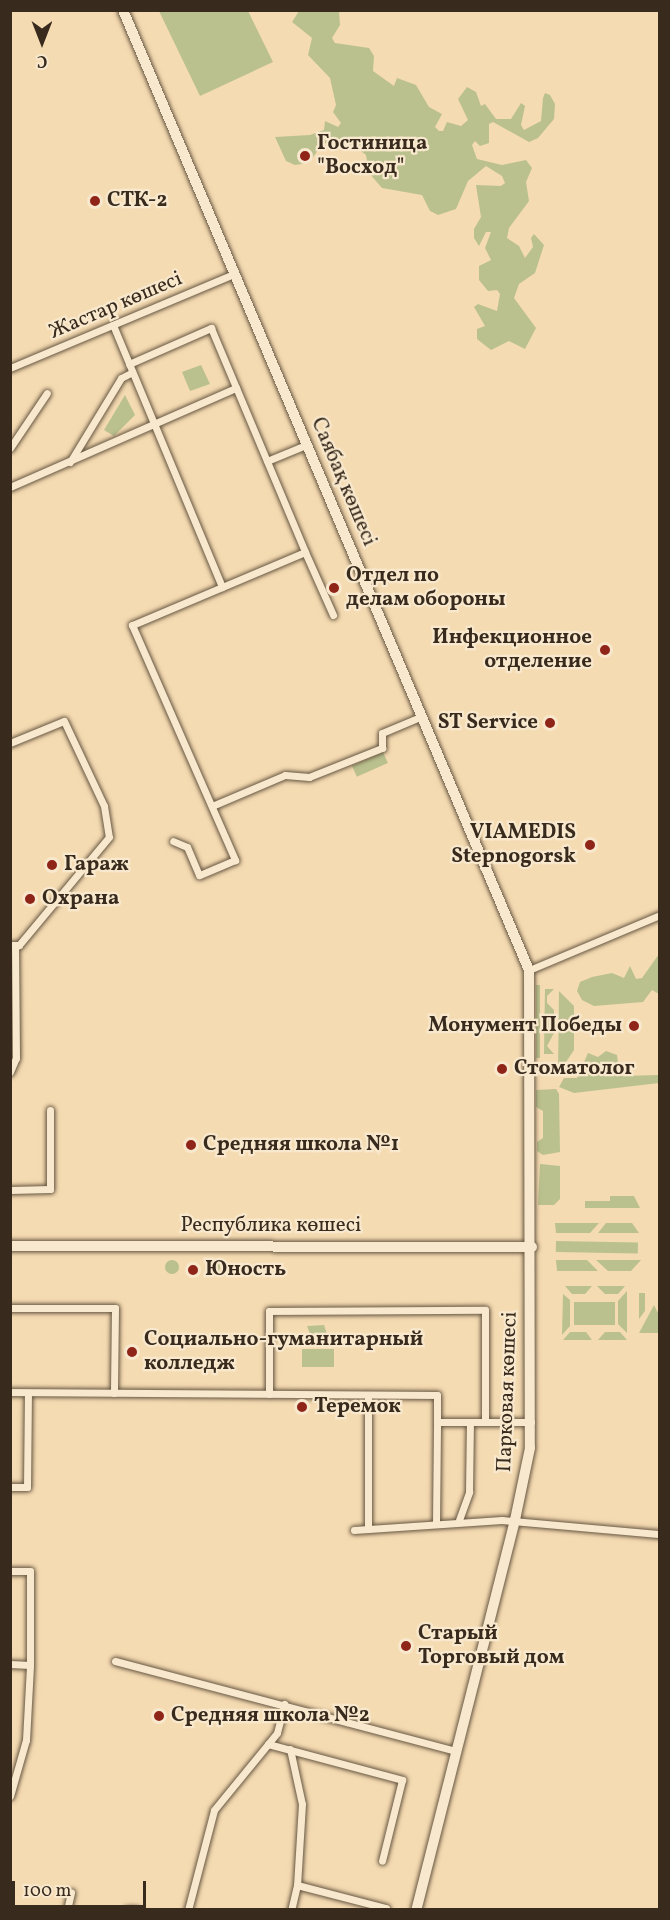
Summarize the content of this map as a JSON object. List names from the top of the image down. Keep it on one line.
{"streets":{"street":["Жастар көшесі","Саябақ көшесі","Республика көшесі","Парковая көшесі"]},"crossings":[["Жастар көшесі","Саябақ көшесі"],["Саябақ көшесі","Парковая көшесі"],["Республика көшесі","Парковая көшесі"]],"places":["Гостиница \"Восход\"","СТК-2","Отдел по делам обороны","Инфекционное отделение","ST Service","VIAMEDIS Stepnogorsk","Гараж","Охрана","Монумент Победы","Стоматолог","Средняя школа №1","Юность","Социально-гуманитарный колледж","Теремок","Старый Торговый дом","Средняя школа №2"],"scale_bar":"100 m","north":"bottom"}
